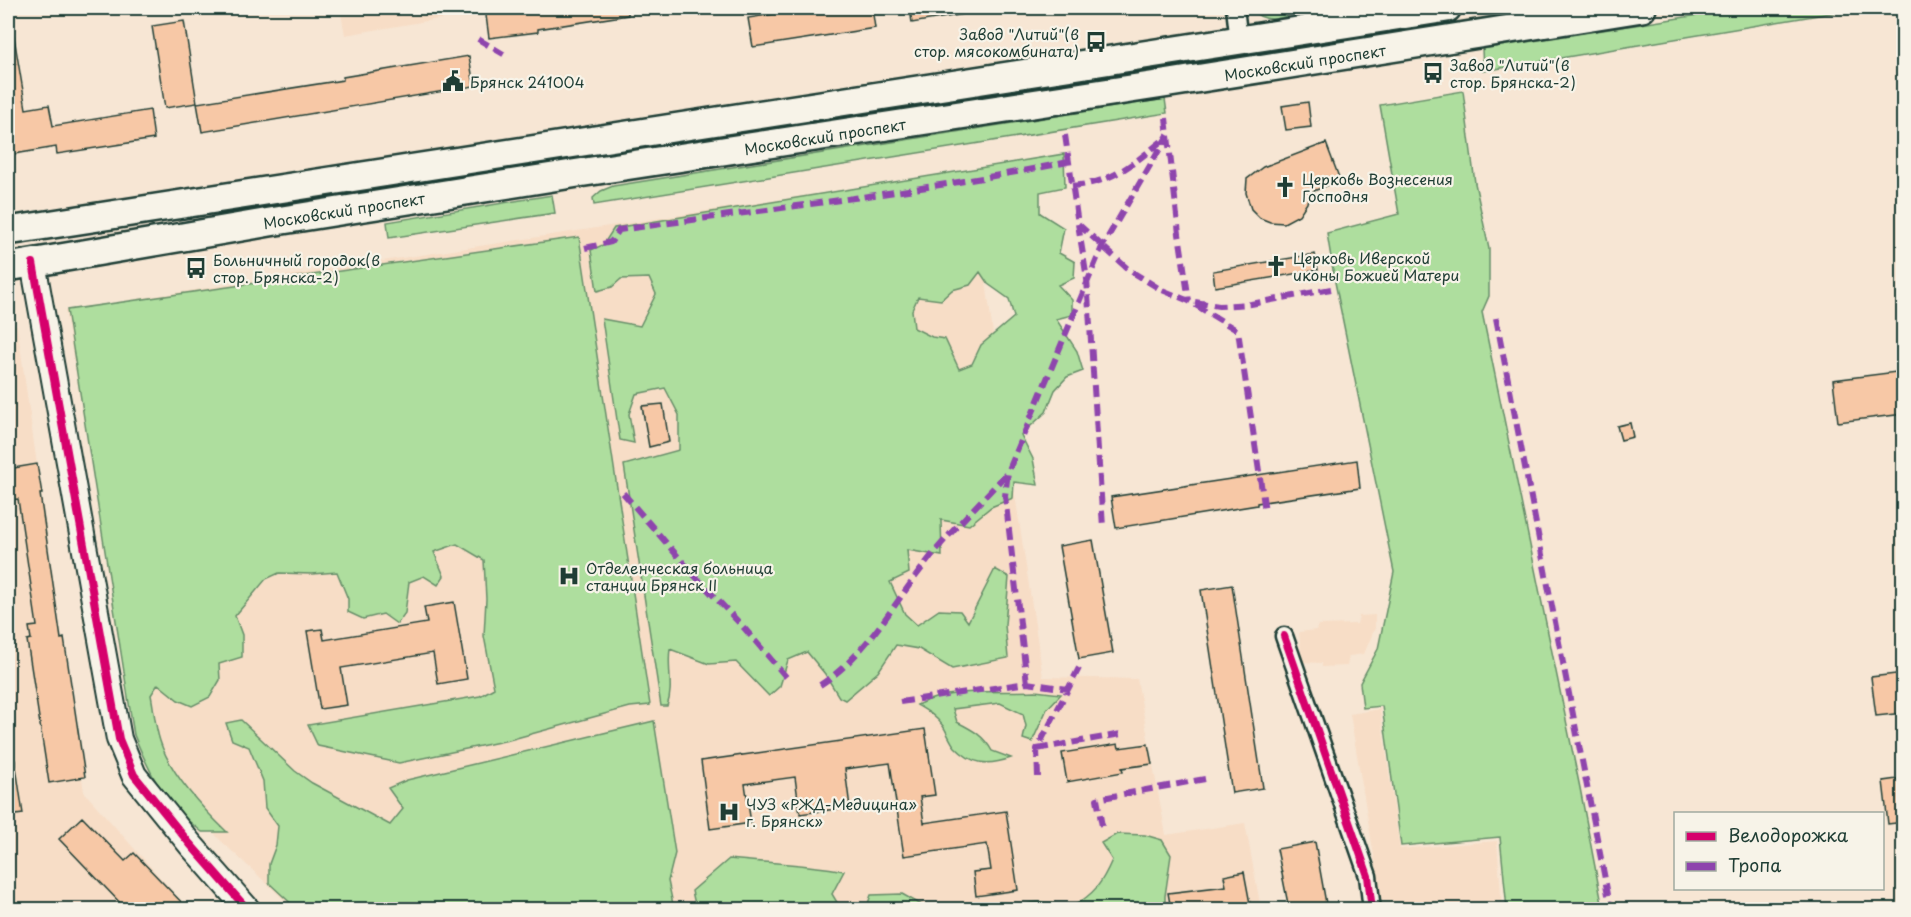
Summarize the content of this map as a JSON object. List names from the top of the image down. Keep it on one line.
{"streets":{"main road":["Московский проспект"]},"places":{"bus stop":["Завод \"Литий\"(в стор. мясокомбината)","Завод \"Литий\"(в стор. Брянска-2)","Больничный городок(в стор. Брянска-2)"],"public building":["Брянск 241004"],"church":["Церковь Вознесения Господня","Церковь Иверской иконы Божией Матери"],"hospital":["Отделенческая больница станции Брянск II","ЧУЗ «РЖД-Медицина» г. Брянск»"]},"legend":["Велодорожка","Тропа"]}
